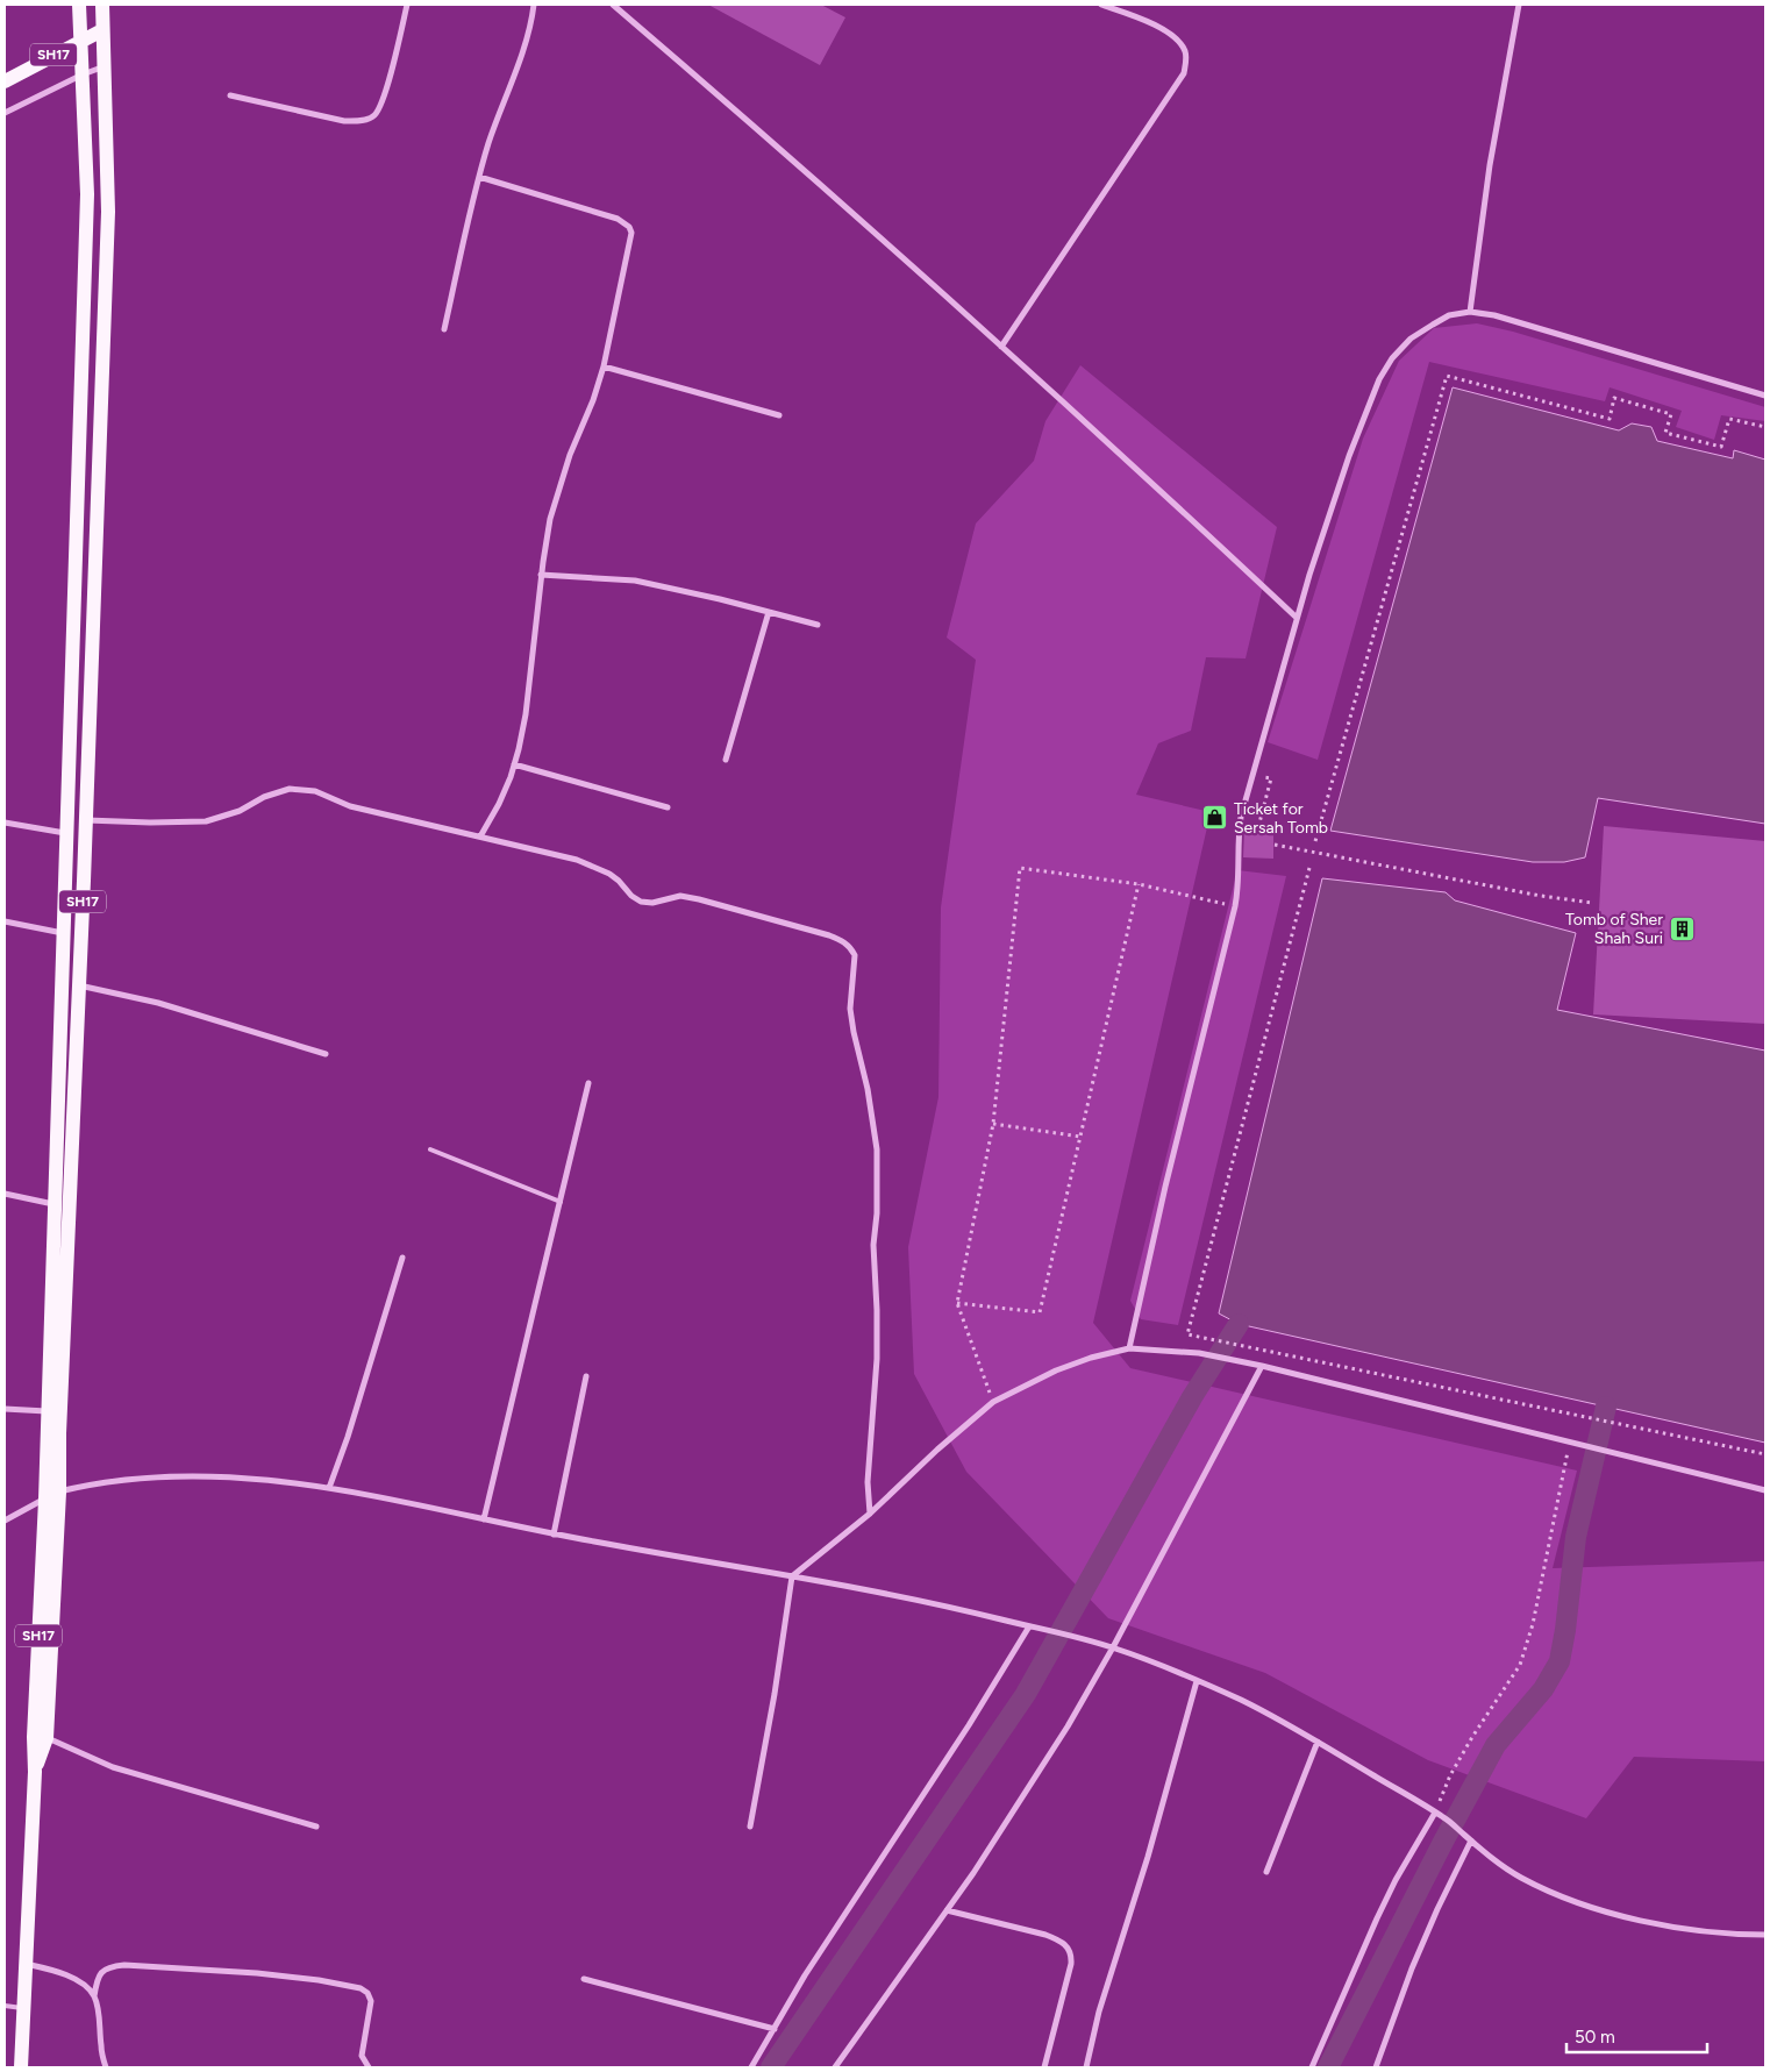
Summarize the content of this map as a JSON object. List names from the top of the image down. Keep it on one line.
{"streets":{"main road":["SH17"]},"places":{"shop":["Ticket for Sersah Tomb"],"building":["Tomb of Sher Shah Suri"]},"scale_bar":"50 m"}
